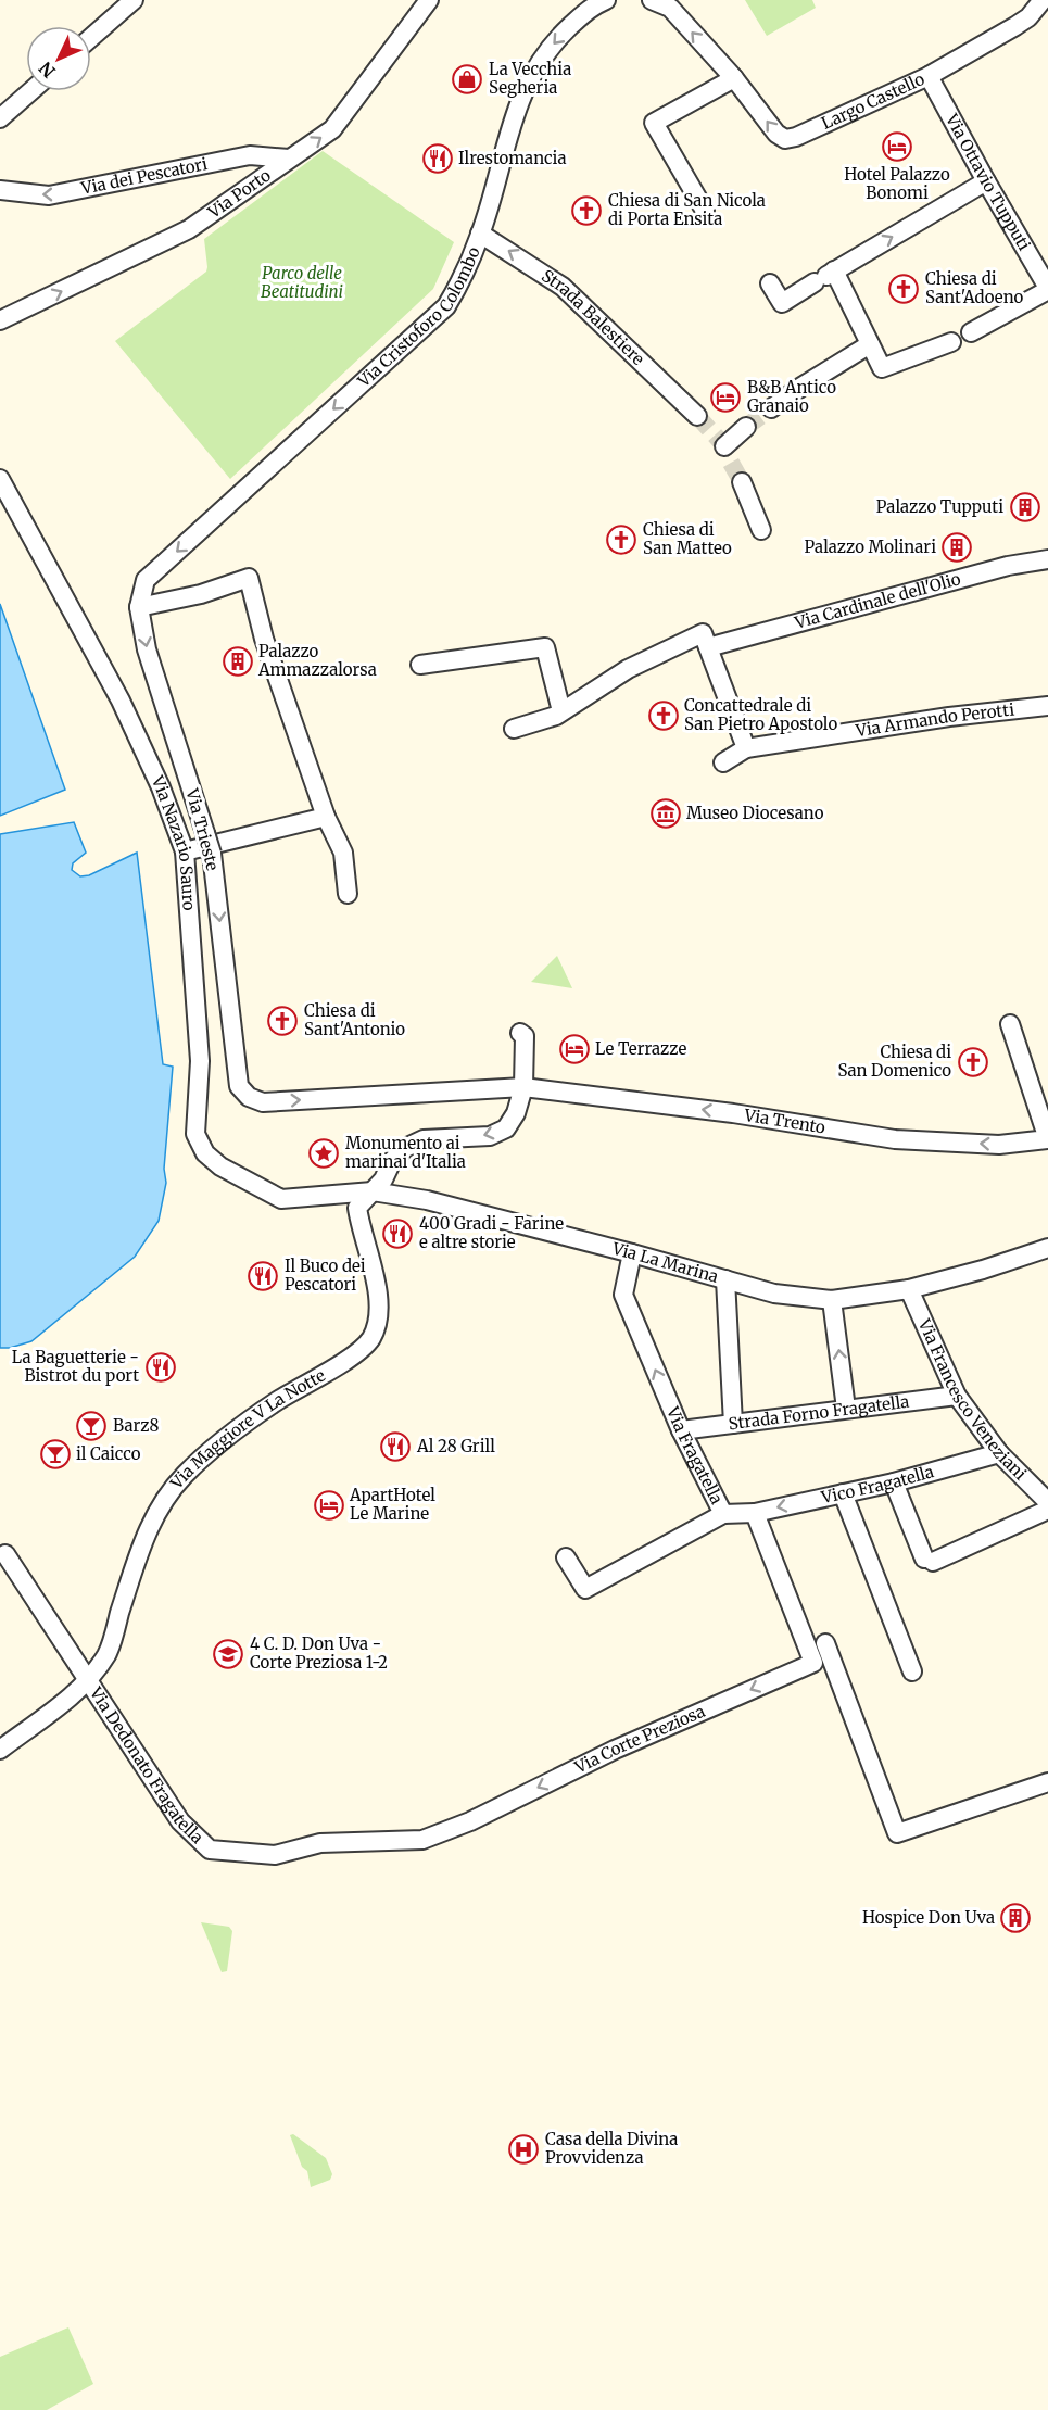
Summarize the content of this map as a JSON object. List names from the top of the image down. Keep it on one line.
{"streets":{"street":["Largo Castello","Via dei Pescatori","Via Ottavio Tupputi","Via Porto","Via Cristoforo Colombo","Strada Balestiere","Via Cardinale dell'Olio","Via Armando Perotti","Via Trieste","Via Nazario Sauro","Via Trento","Via La Marina","Via Francesco Veneziani","Strada Forno Fragatella","Via Maggiore V La Notte","Via Fragatella","Vico Fragatella","Via Corte Preziosa","Via Dedonato Fragatella"]},"crossings":[["Largo Castello","Via Ottavio Tupputi"],["Via dei Pescatori","Via Porto"],["Via Cristoforo Colombo","Strada Balestiere"],["Via Cristoforo Colombo","Via Trieste"],["Via Trieste","Via Trento"],["Via Nazario Sauro","Via La Marina"],["Via La Marina","Via Francesco Veneziani"],["Via La Marina","Via Maggiore V La Notte"],["Via La Marina","Via Fragatella"],["Via Francesco Veneziani","Strada Forno Fragatella"],["Via Francesco Veneziani","Vico Fragatella"],["Strada Forno Fragatella","Via Fragatella"],["Via Maggiore V La Notte","Via Dedonato Fragatella"],["Via Fragatella","Vico Fragatella"],["Via Fragatella","Via Corte Preziosa"],["Vico Fragatella","Via Corte Preziosa"],["Via Corte Preziosa","Via Dedonato Fragatella"]],"one_way":["Largo Castello","Via dei Pescatori","Via Porto","Via Cristoforo Colombo","Strada Balestiere","Via Trieste","Vico Fragatella"],"parks":["Parco delle Beatitudini"],"places":{"shop":["La Vecchia Segheria"],"hotel":["Hotel Palazzo Bonomi","B&B Antico Granaio","Le Terrazze","ApartHotel Le Marine"],"restaurant":["Ilrestomancia","400 Gradi - Farine e altre storie","Il Buco dei Pescatori","La Baguetterie - Bistrot du port","Al 28 Grill"],"church":["Chiesa di San Nicola di Porta Ensita","Chiesa di Sant'Adoeno","Chiesa di San Matteo","Concattedrale di San Pietro Apostolo","Chiesa di Sant'Antonio","Chiesa di San Domenico"],"building":["Palazzo Tupputi","Palazzo Molinari","Palazzo Ammazzalorsa","Hospice Don Uva"],"museum":["Museo Diocesano"],"place":["Monumento ai marinai d'Italia"],"bar":["Barz8","il Caicco"],"school or university":["4 C. D. Don Uva - Corte Preziosa 1-2"],"hospital":["Casa della Divina Provvidenza"]},"north":"bottom left"}
